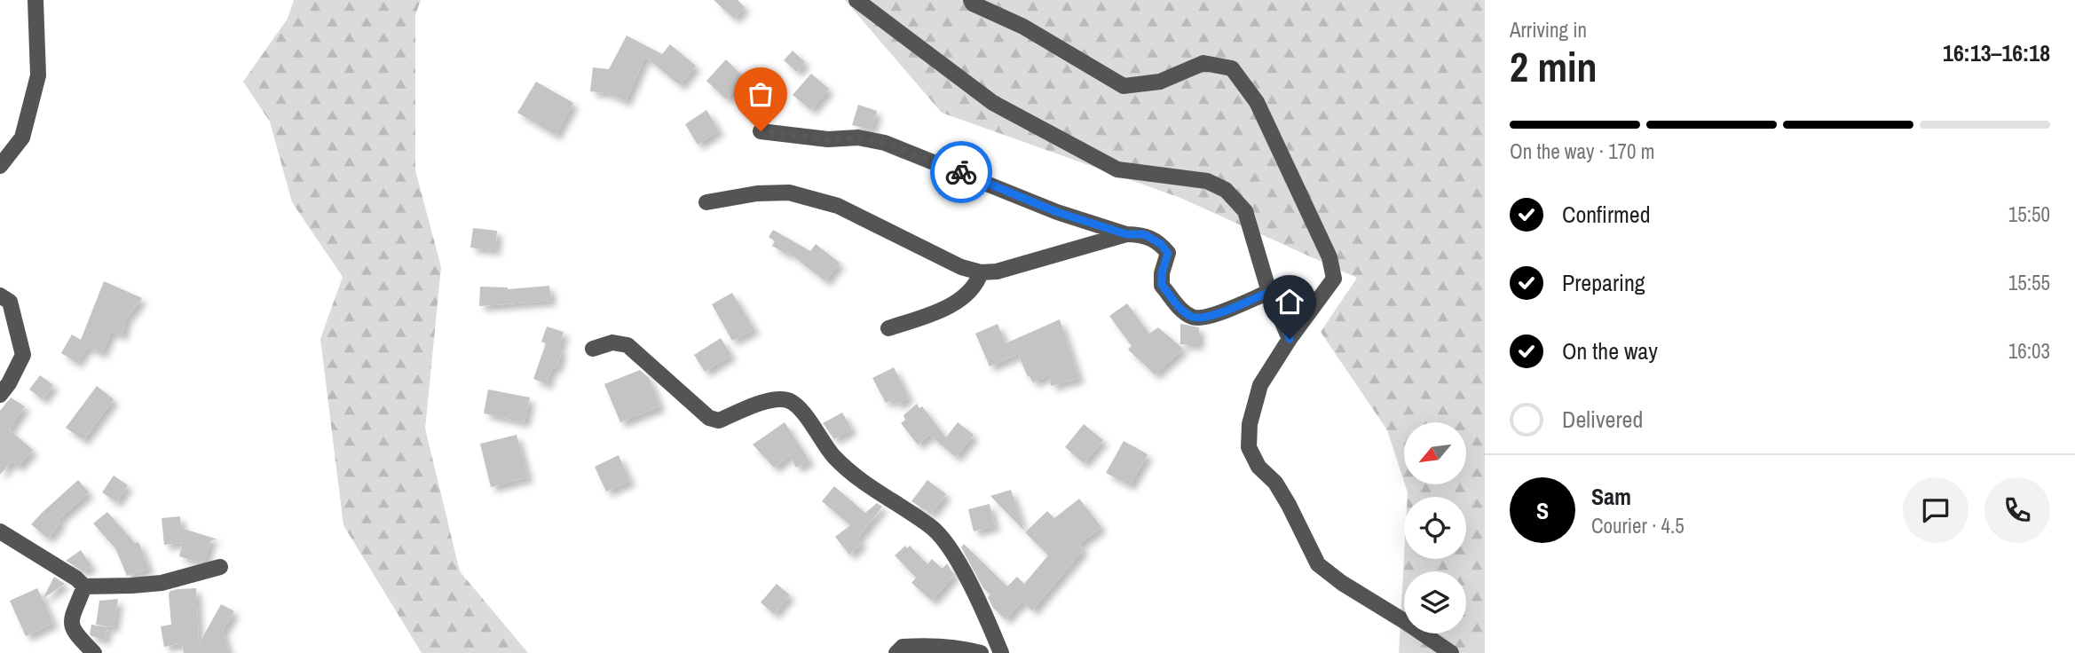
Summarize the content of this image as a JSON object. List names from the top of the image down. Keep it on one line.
{"north":"bottom left","page":{"heading":["2 min","Arriving in","16:13–16:18"],"panel":["Sam","Courier · 4.5"],"bar":"On the way · 170 m","list":[["Confirmed","15:50"],["Preparing","15:55"],["On the way","16:03"],"Delivered"],"round":"S"}}
